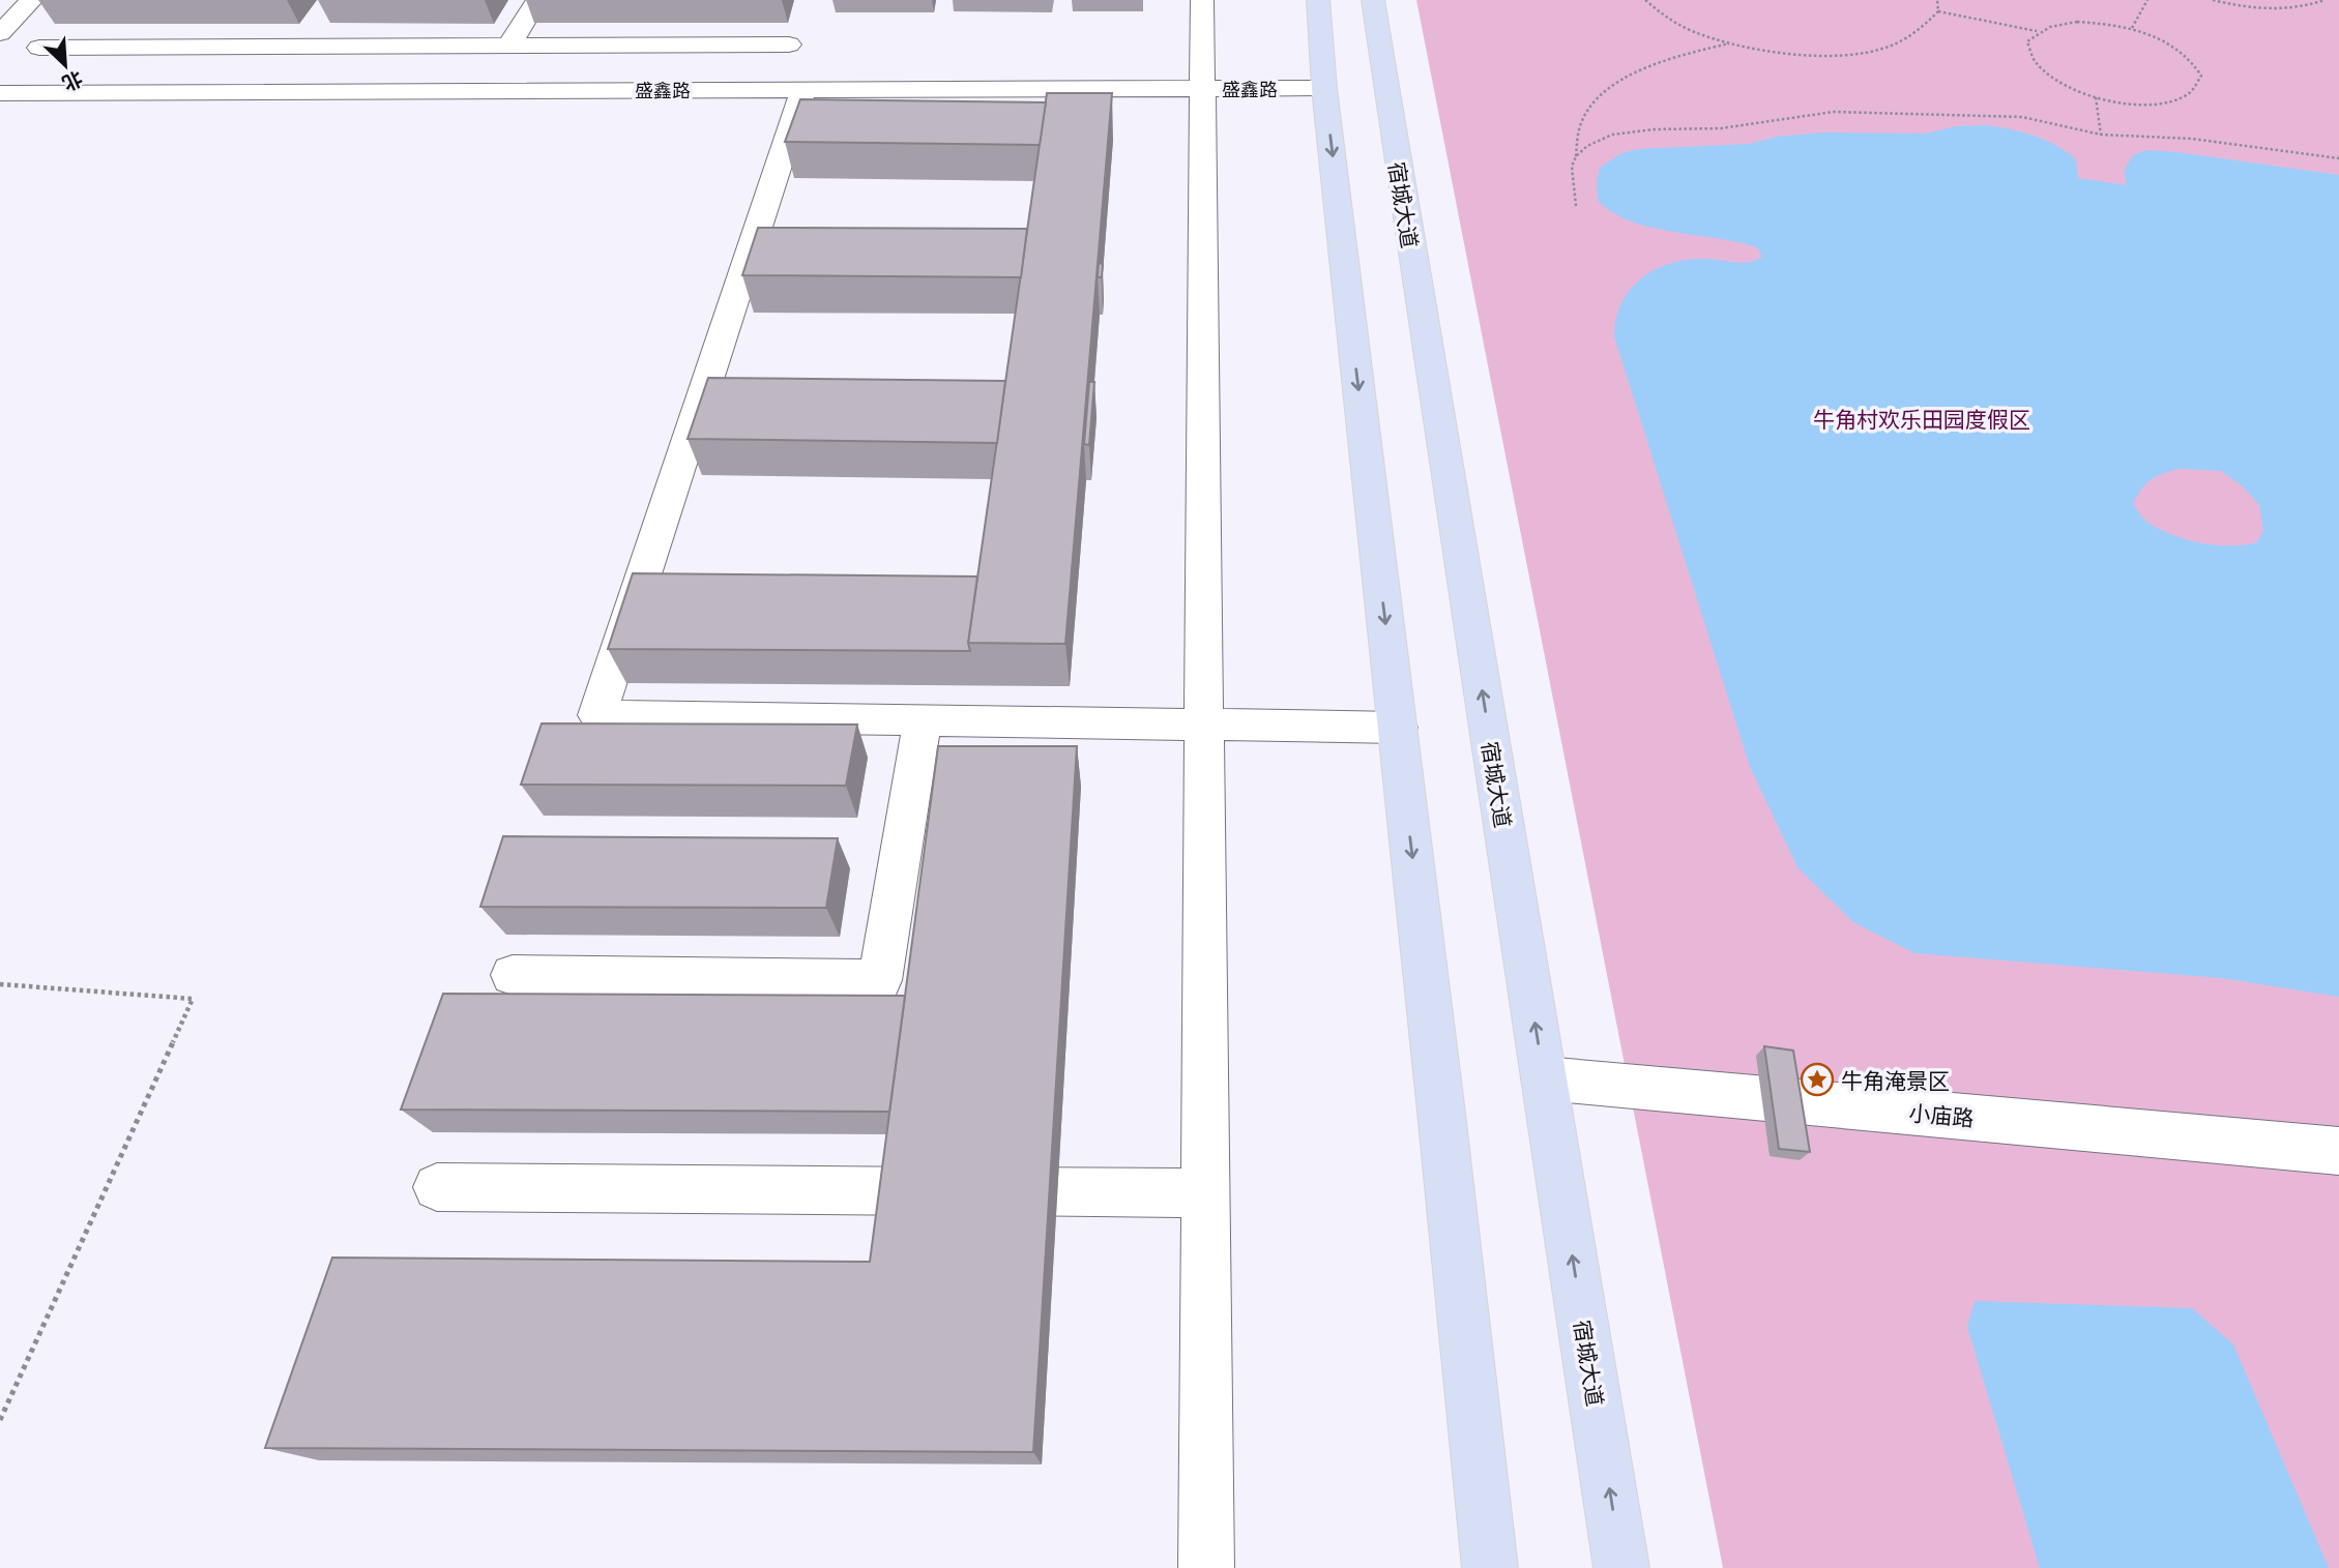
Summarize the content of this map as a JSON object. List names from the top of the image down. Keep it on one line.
{"streets":{"main road":["宿城大道"],"street":["盛鑫路","小庙路"]},"crossings":[["宿城大道","小庙路"]],"parks":["牛角村欢乐田园度假区"],"places":{"place":["牛角淹景区"]},"north":"bottom right"}
